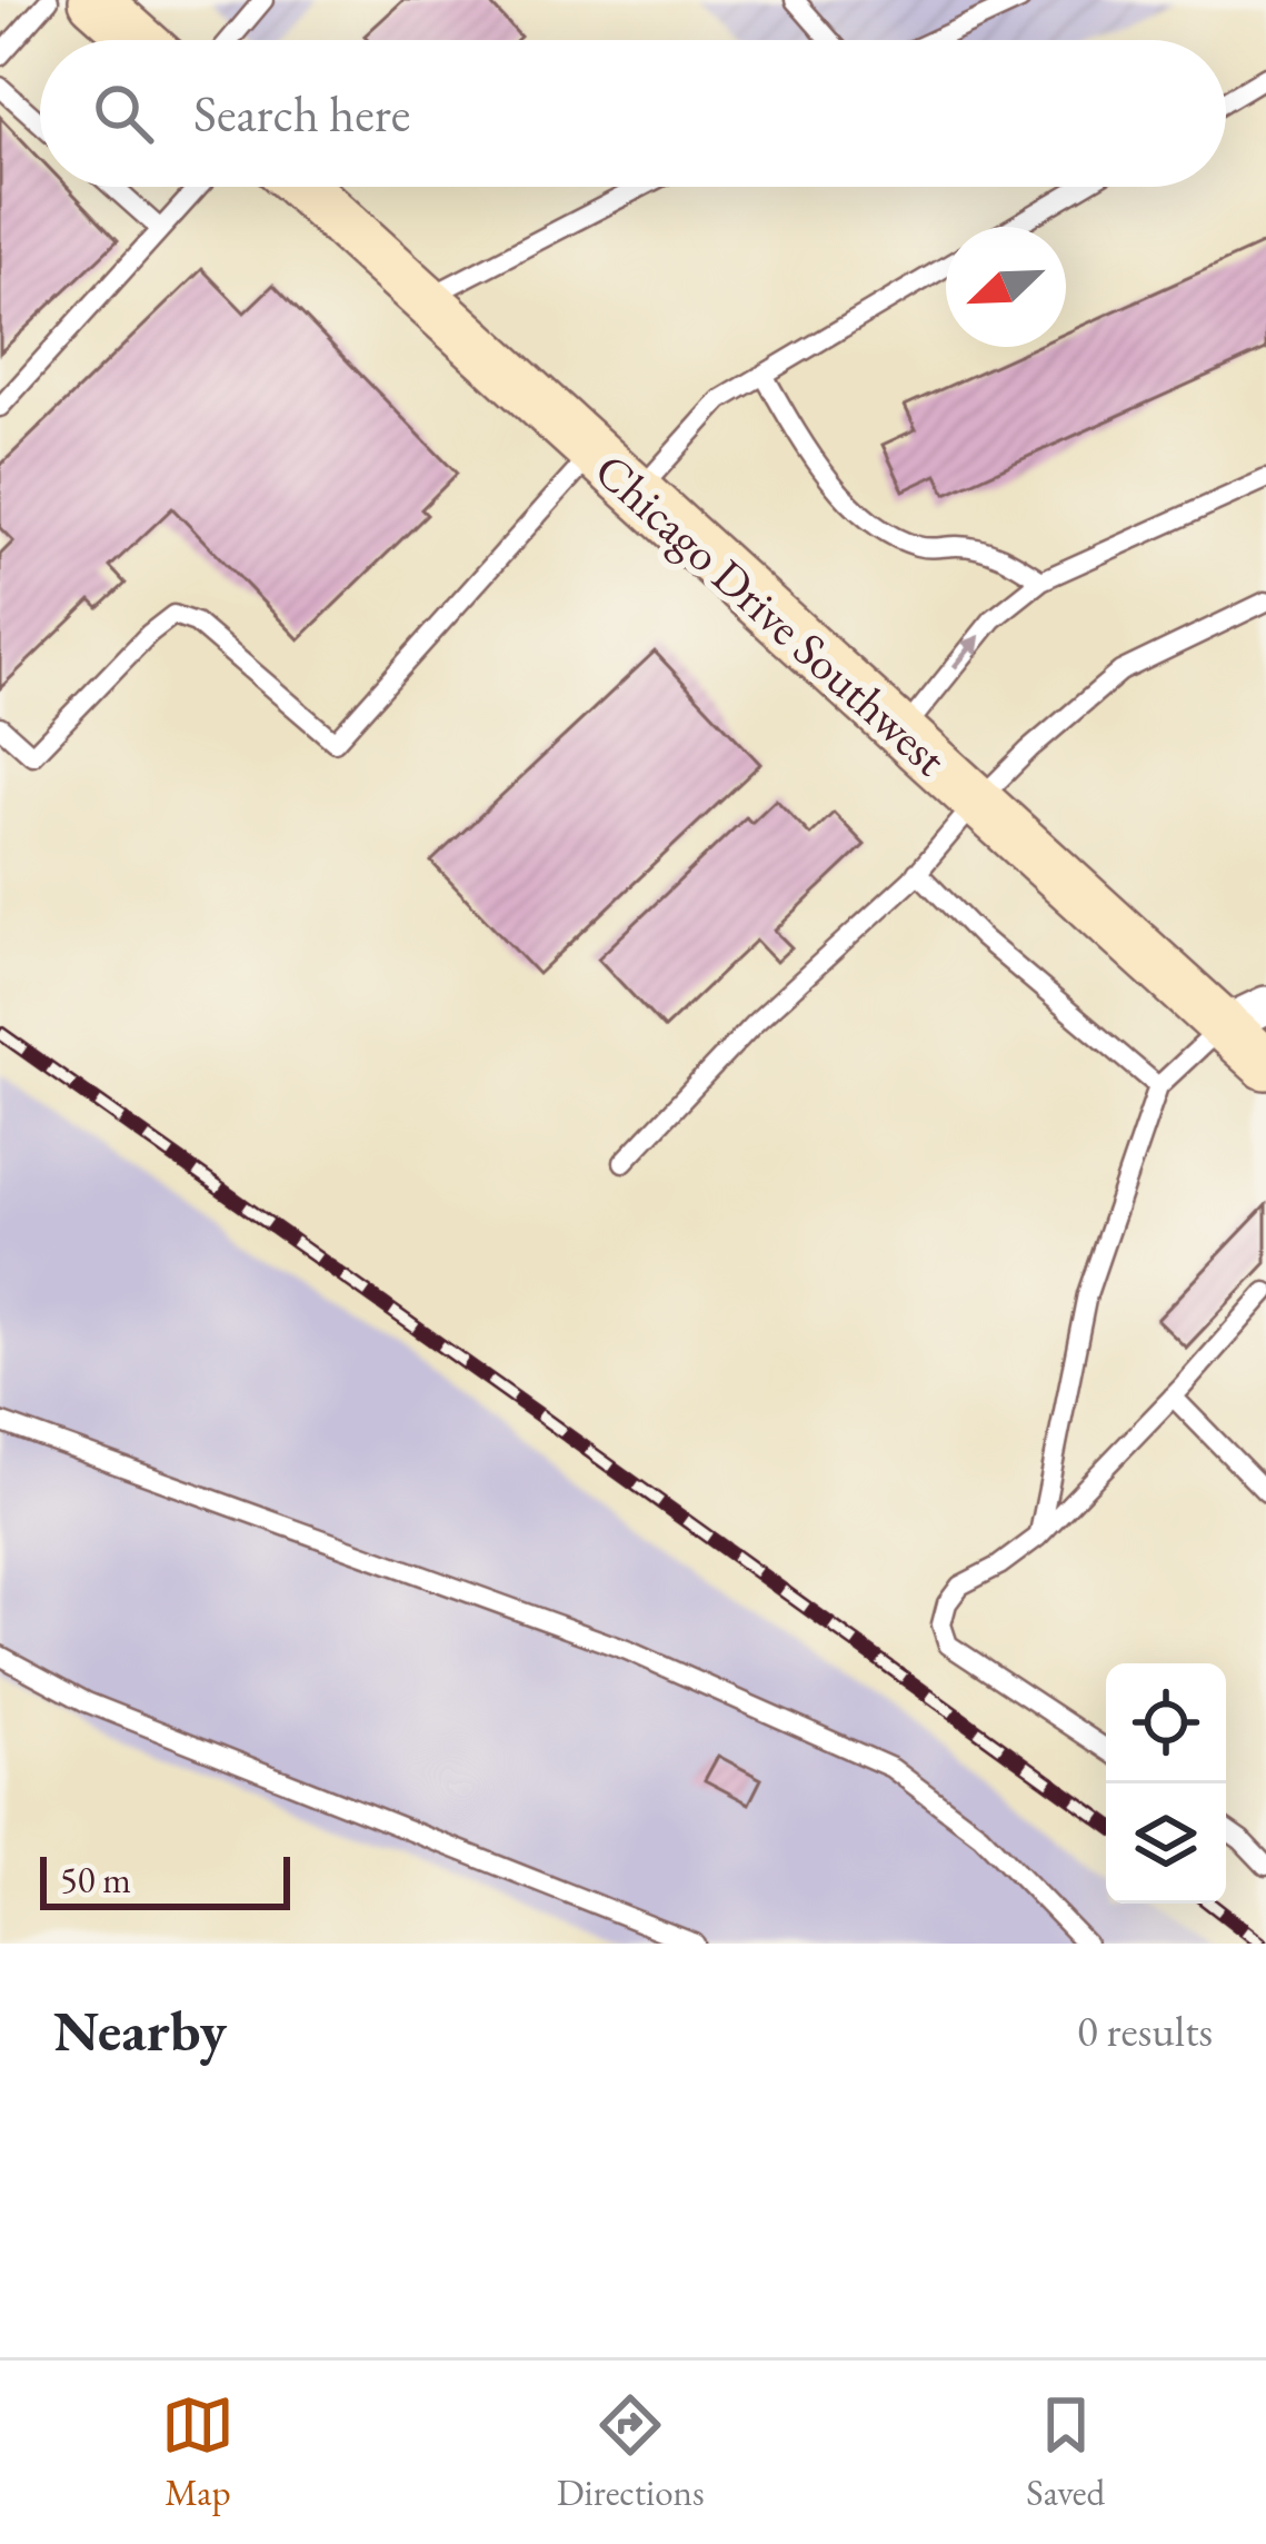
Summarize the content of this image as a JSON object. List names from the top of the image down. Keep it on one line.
{"streets":{"main road":["Chicago Drive Southwest"]},"scale_bar":"50 m","north":"bottom left","page":{"search":"Search here","scale":"50 m","heading":["Nearby","0 results"],"nav":["Map","Directions","Saved"]}}
